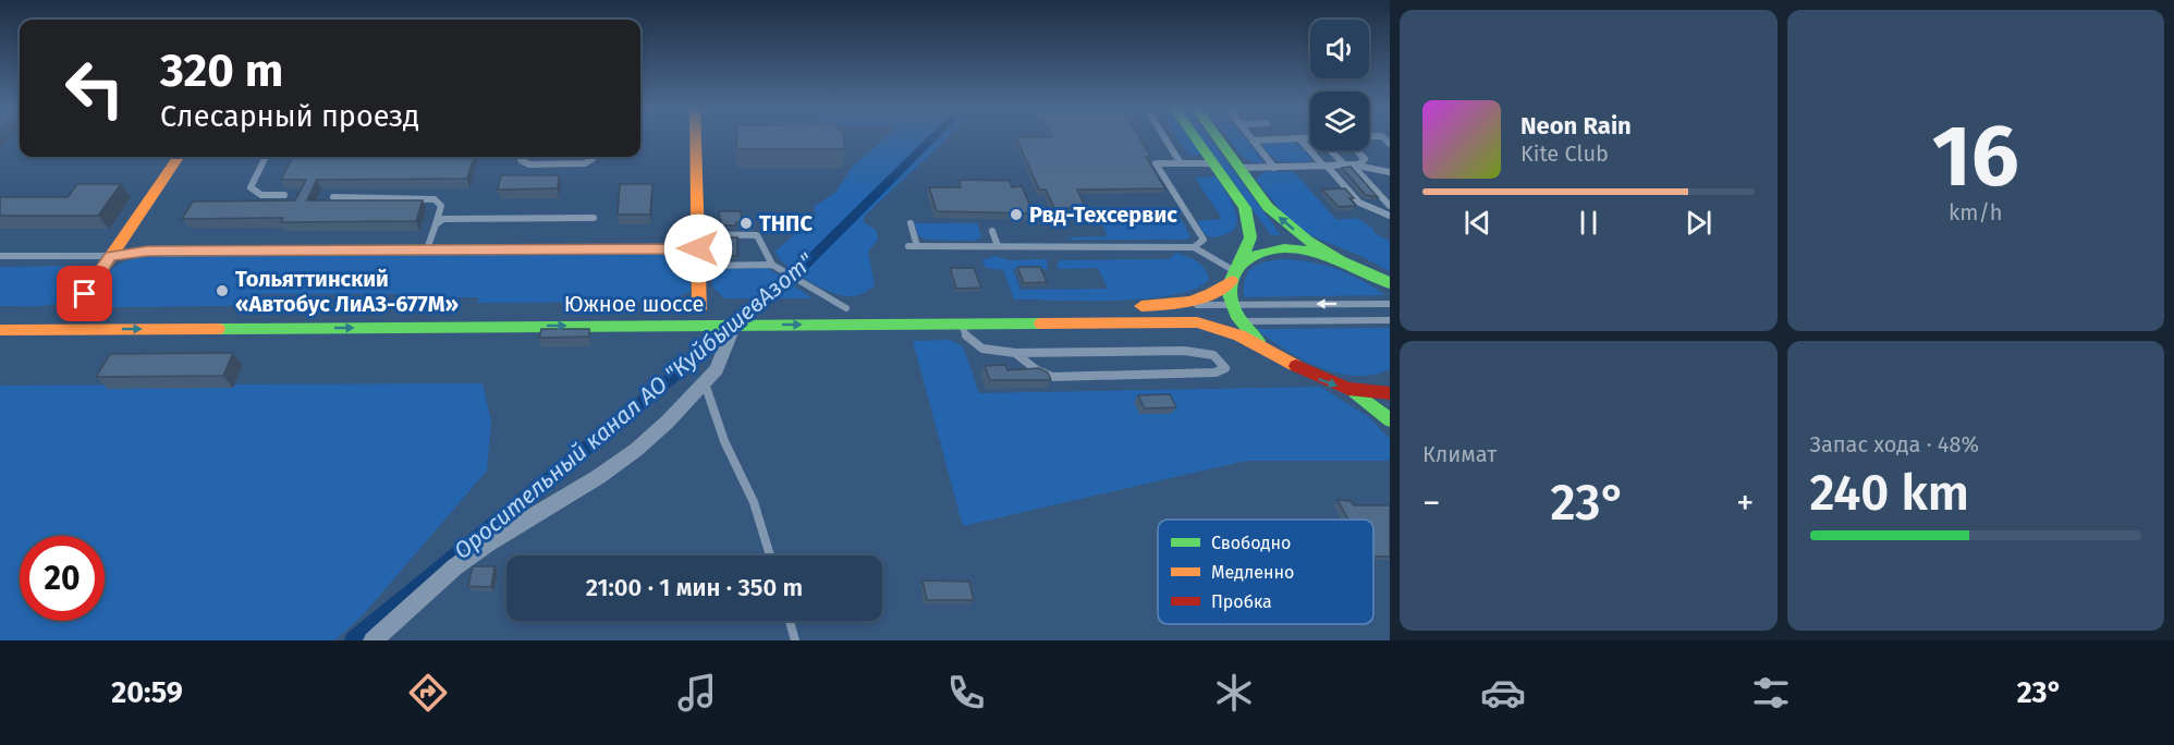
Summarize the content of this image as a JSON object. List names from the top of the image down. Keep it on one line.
{"streets":{"main road":["Южное шоссе"]},"one_way":["Южное шоссе"],"water":["Оросительный канал АО \"КуйбышевАзот\""],"places":["Рвд-Техсервис","ТНПС","Тольяттинский «Автобус ЛиАЗ-677М»"],"legend":["Свободно","Медленно","Пробка"],"page":{"tile":[["16","km/h"],"Климат",["Запас хода · 48%","240 km"]],"turn":["320 m","Слесарный проезд"],"song":["Neon Rain","Kite Club"],"heat":["−","23°","+"],"limit":"20","trip":"21:00 · 1 мин · 350 m","tabs":["20:59","23°"]}}
